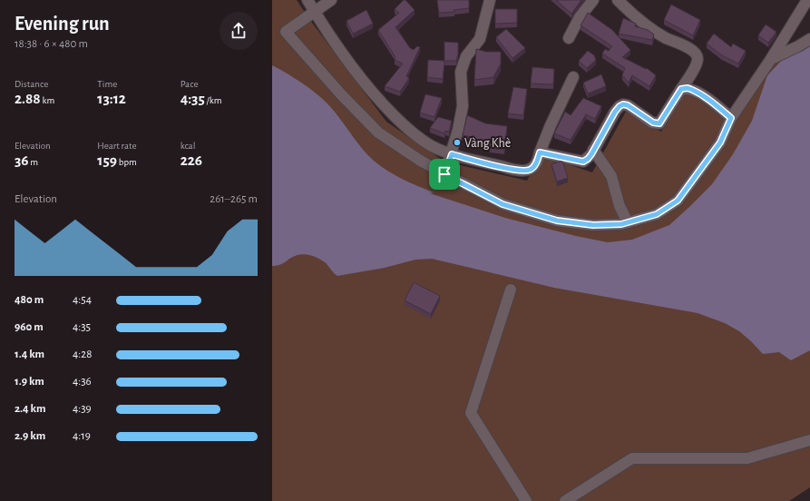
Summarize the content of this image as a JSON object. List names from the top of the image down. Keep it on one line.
{"places":["Vàng Khè"],"page":{"heading":["Evening run","18:38 · 6 × 480 m"],"stats":[["Distance","2.88 km"],["Time","13:12"],["Pace","4:35 /km"],["Elevation","36 m"],["Heart rate","159 bpm"],["kcal","226"]],"chart":["Elevation","261–265 m"],"list":[{"name":"480 m","note":"4:54"},{"name":"960 m","note":"4:35"},{"name":"1.4 km","note":"4:28"},{"name":"1.9 km","note":"4:36"},{"name":"2.4 km","note":"4:39"},{"name":"2.9 km","note":"4:19"}]}}
